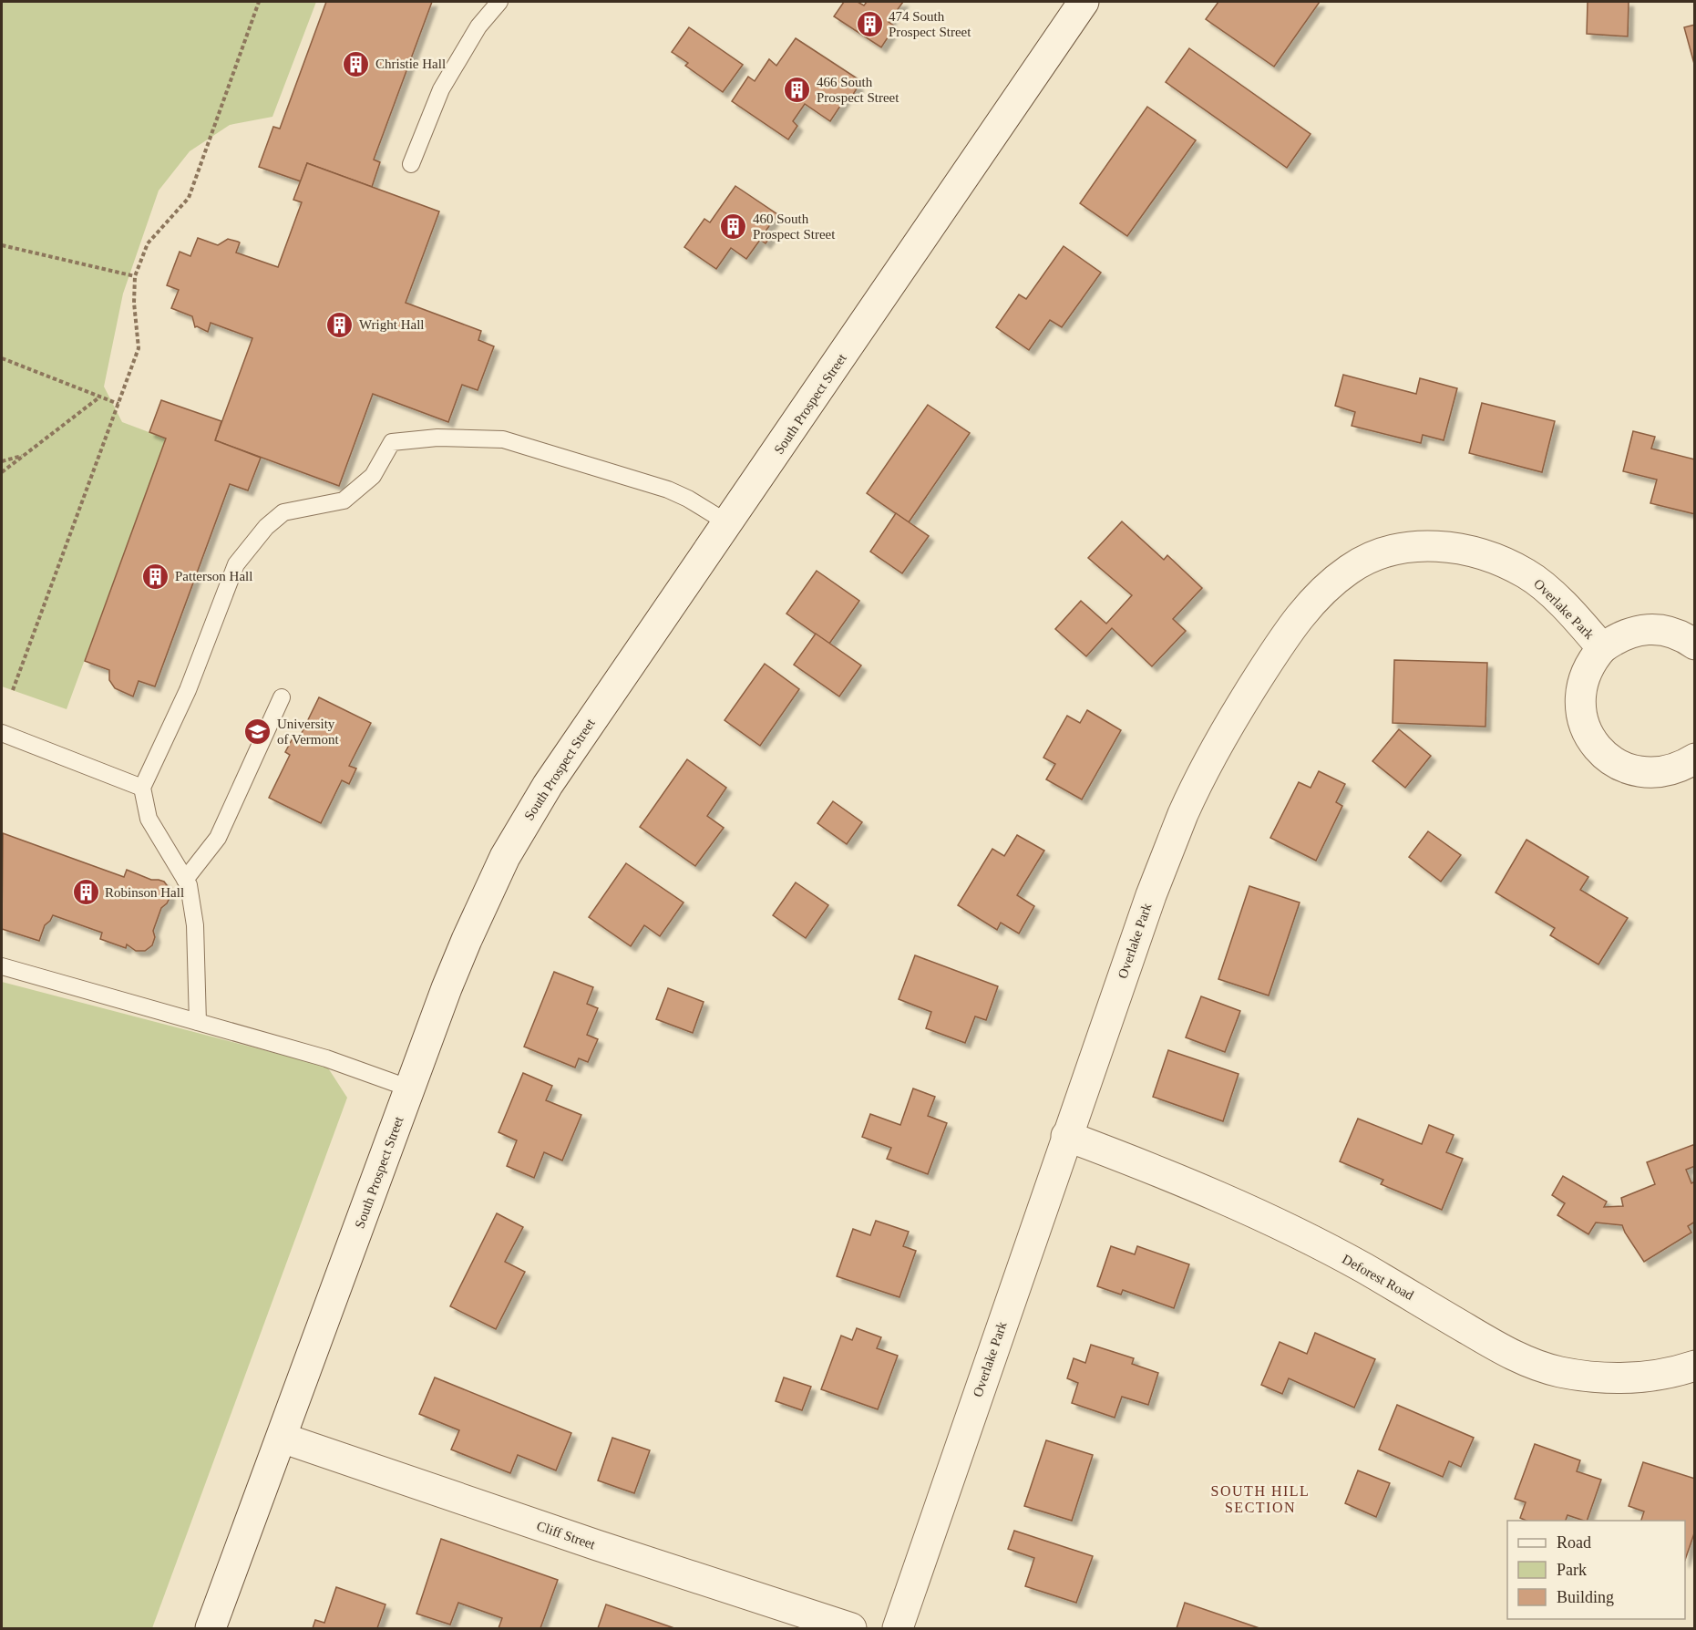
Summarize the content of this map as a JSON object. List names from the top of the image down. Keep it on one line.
{"streets":{"street":["South Prospect Street","Overlake Park","Deforest Road","Cliff Street"]},"crossings":[["South Prospect Street","Cliff Street"],["Overlake Park","Deforest Road"]],"districts":["SOUTH HILL SECTION"],"places":{"building":["474 South Prospect Street","Christie Hall","466 South Prospect Street","460 South Prospect Street","Wright Hall","Patterson Hall","Robinson Hall"],"school or university":["University of Vermont"]},"legend":["Road","Park","Building"]}
